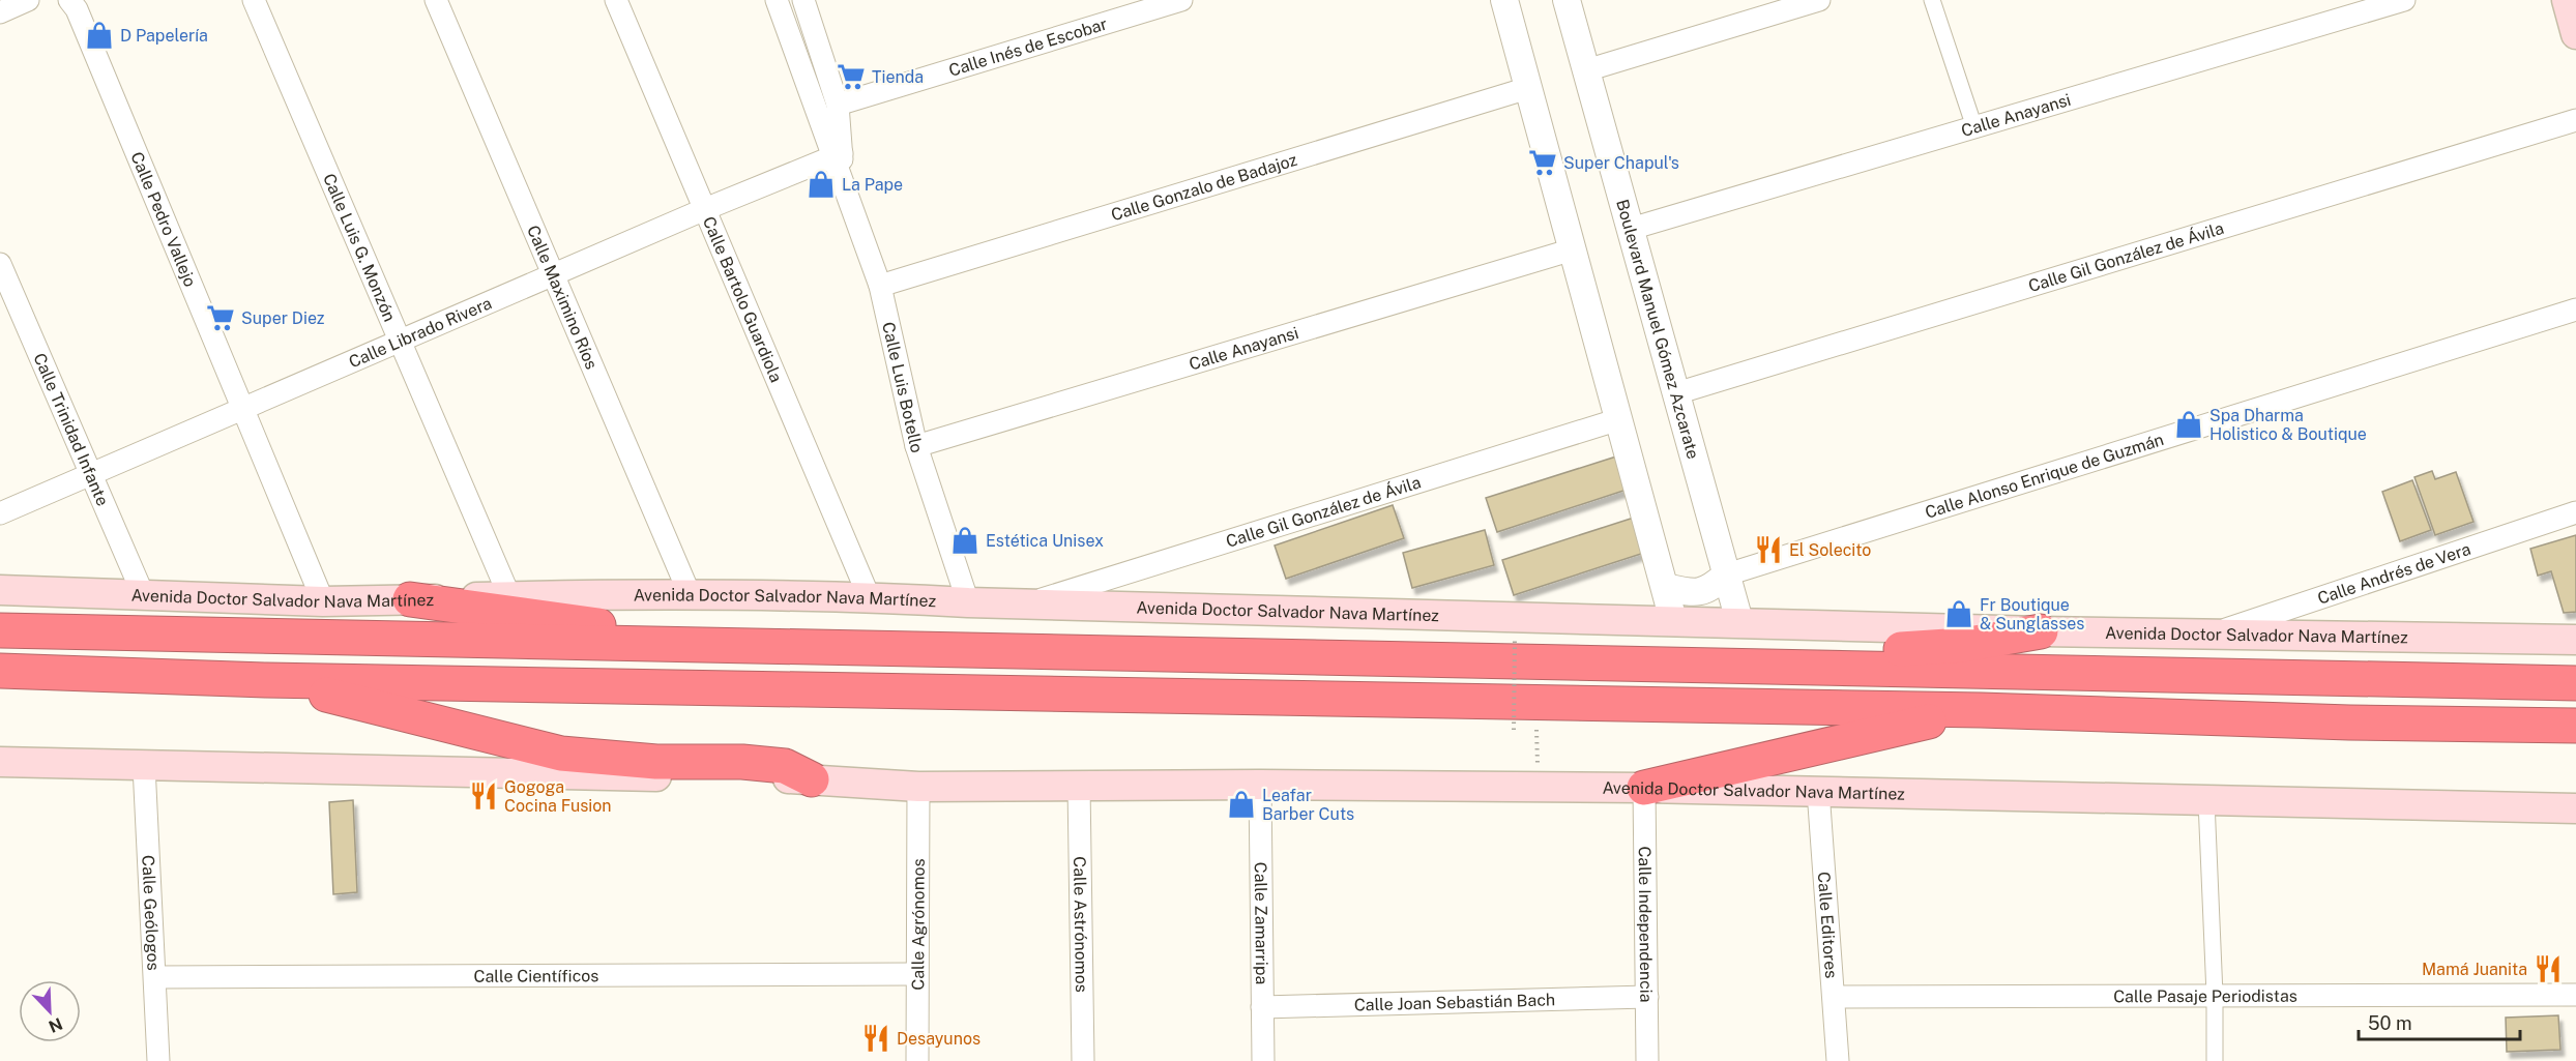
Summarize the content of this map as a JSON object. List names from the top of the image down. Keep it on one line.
{"streets":{"main road":["Avenida Doctor Salvador Nava Martínez"],"street":["Calle Inés de Escobar","Calle Anayansi","Calle Gonzalo de Badajoz","Calle Pedro Vallejo","Calle Luis G. Monzón","Calle Gil González de Ávila","Calle Maximino Ríos","Calle Bartolo Guardiola","Boulevard Manuel Gómez Azcarate","Calle Librado Rivera","Calle Luis Botello","Calle Trinidad Infante","Calle Alonso Enrique de Guzmán","Calle Andrés de Vera","Calle Geólogos","Calle Zamarripa","Calle Astrónomos","Calle Agrónomos","Calle Independencia","Calle Editores","Calle Científicos","Calle Pasaje Periodistas","Calle Joan Sebastián Bach"]},"crossings":[["Calle Inés de Escobar","Calle Luis Botello"],["Calle Anayansi","Boulevard Manuel Gómez Azcarate"],["Calle Anayansi","Calle Luis Botello"],["Calle Gonzalo de Badajoz","Calle Luis Botello"],["Calle Pedro Vallejo","Calle Librado Rivera"],["Calle Pedro Vallejo","Avenida Doctor Salvador Nava Martínez"],["Calle Luis G. Monzón","Calle Librado Rivera"],["Calle Luis G. Monzón","Avenida Doctor Salvador Nava Martínez"],["Calle Gil González de Ávila","Boulevard Manuel Gómez Azcarate"],["Calle Gil González de Ávila","Avenida Doctor Salvador Nava Martínez"],["Calle Maximino Ríos","Calle Librado Rivera"],["Calle Maximino Ríos","Avenida Doctor Salvador Nava Martínez"],["Calle Bartolo Guardiola","Calle Librado Rivera"],["Calle Bartolo Guardiola","Avenida Doctor Salvador Nava Martínez"],["Boulevard Manuel Gómez Azcarate","Calle Alonso Enrique de Guzmán"],["Boulevard Manuel Gómez Azcarate","Avenida Doctor Salvador Nava Martínez"],["Calle Librado Rivera","Calle Luis Botello"],["Calle Librado Rivera","Calle Trinidad Infante"],["Calle Luis Botello","Avenida Doctor Salvador Nava Martínez"],["Calle Trinidad Infante","Avenida Doctor Salvador Nava Martínez"],["Calle Andrés de Vera","Avenida Doctor Salvador Nava Martínez"],["Avenida Doctor Salvador Nava Martínez","Calle Geólogos"],["Avenida Doctor Salvador Nava Martínez","Calle Zamarripa"],["Avenida Doctor Salvador Nava Martínez","Calle Astrónomos"],["Avenida Doctor Salvador Nava Martínez","Calle Agrónomos"],["Avenida Doctor Salvador Nava Martínez","Calle Independencia"],["Avenida Doctor Salvador Nava Martínez","Calle Editores"],["Calle Geólogos","Calle Científicos"],["Calle Zamarripa","Calle Joan Sebastián Bach"],["Calle Agrónomos","Calle Científicos"],["Calle Independencia","Calle Joan Sebastián Bach"],["Calle Editores","Calle Pasaje Periodistas"]],"places":{"shop":["D Papelería","La Pape","Spa Dharma Holistico & Boutique","Estética Unisex","Fr Boutique & Sunglasses","Leafar Barber Cuts"],"supermarket":["Tienda","Super Chapul's","Super Diez"],"restaurant":["El Solecito","Gogoga Cocina Fusion","Mamá Juanita","Desayunos"]},"scale_bar":"50 m","north":"bottom right"}
